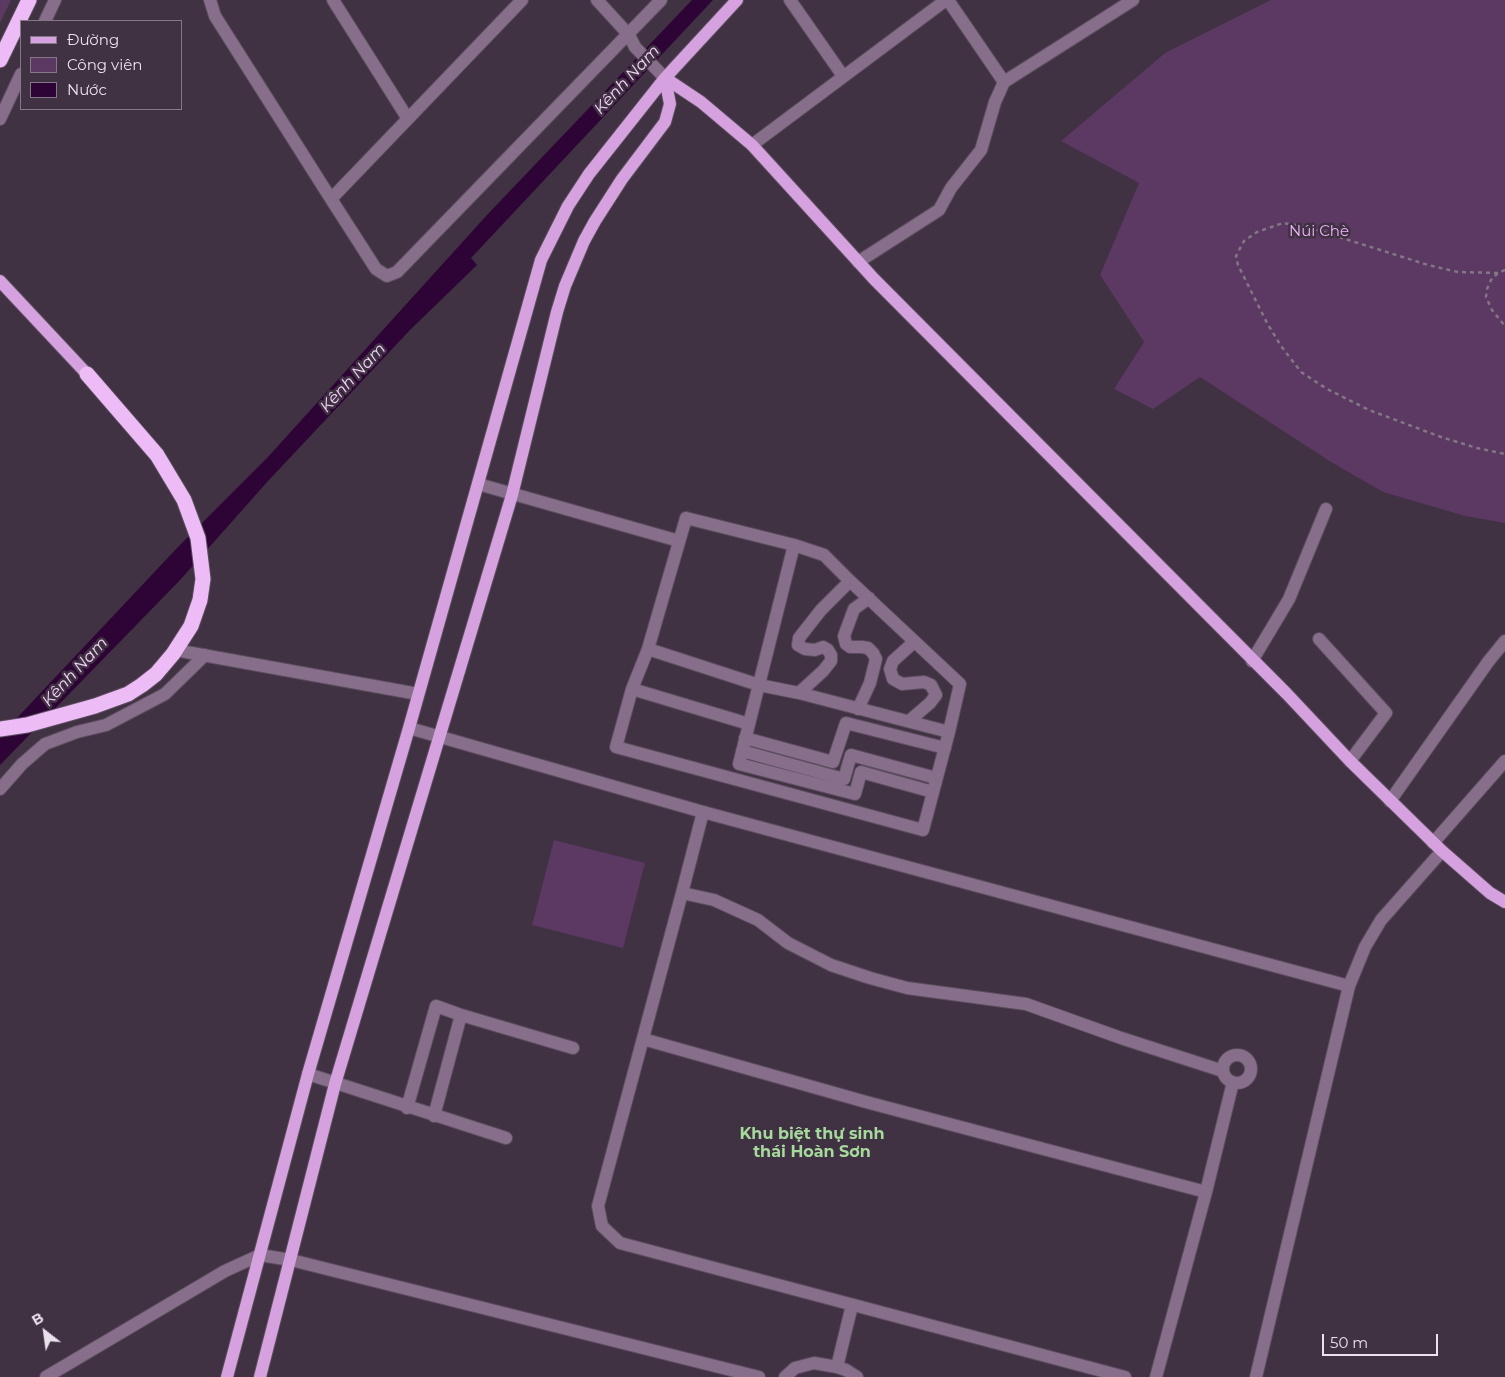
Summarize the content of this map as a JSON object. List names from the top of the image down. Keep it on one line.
{"districts":["Khu biệt thự sinh thái Hoàn Sơn"],"water":["Kênh Nam"],"parks":["Núi Chè"],"legend":["Đường","Công viên","Nước"],"scale_bar":"50 m","north":"top left"}
